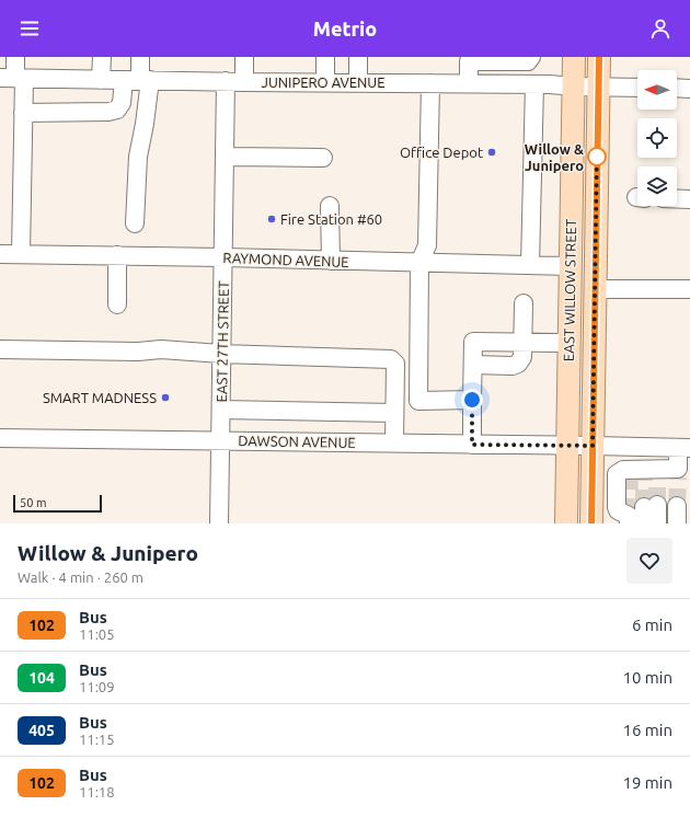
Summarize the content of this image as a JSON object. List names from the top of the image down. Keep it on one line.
{"streets":{"main road":["EAST WILLOW STREET"],"street":["JUNIPERO AVENUE","RAYMOND AVENUE","EAST 27TH STREET","DAWSON AVENUE"]},"crossings":[["JUNIPERO AVENUE","EAST WILLOW STREET"],["JUNIPERO AVENUE","EAST 27TH STREET"],["RAYMOND AVENUE","EAST WILLOW STREET"],["RAYMOND AVENUE","EAST 27TH STREET"],["EAST WILLOW STREET","DAWSON AVENUE"],["EAST 27TH STREET","DAWSON AVENUE"]],"places":["Office Depot","Willow & Junipero","Fire Station #60","SMART MADNESS"],"lines":["bus line 102"],"scale_bar":"50 m","north":"left","page":{"header":"Metrio","scale":"50 m","heading":["Willow & Junipero","Walk · 4 min · 260 m"],"list":[{"mark":"102","name":"Bus","note":"11:05","value":"6 min"},{"mark":"104","name":"Bus","note":"11:09","value":"10 min"},{"mark":"405","name":"Bus","note":"11:15","value":"16 min"},{"mark":"102","name":"Bus","note":"11:18","value":"19 min"}]}}
